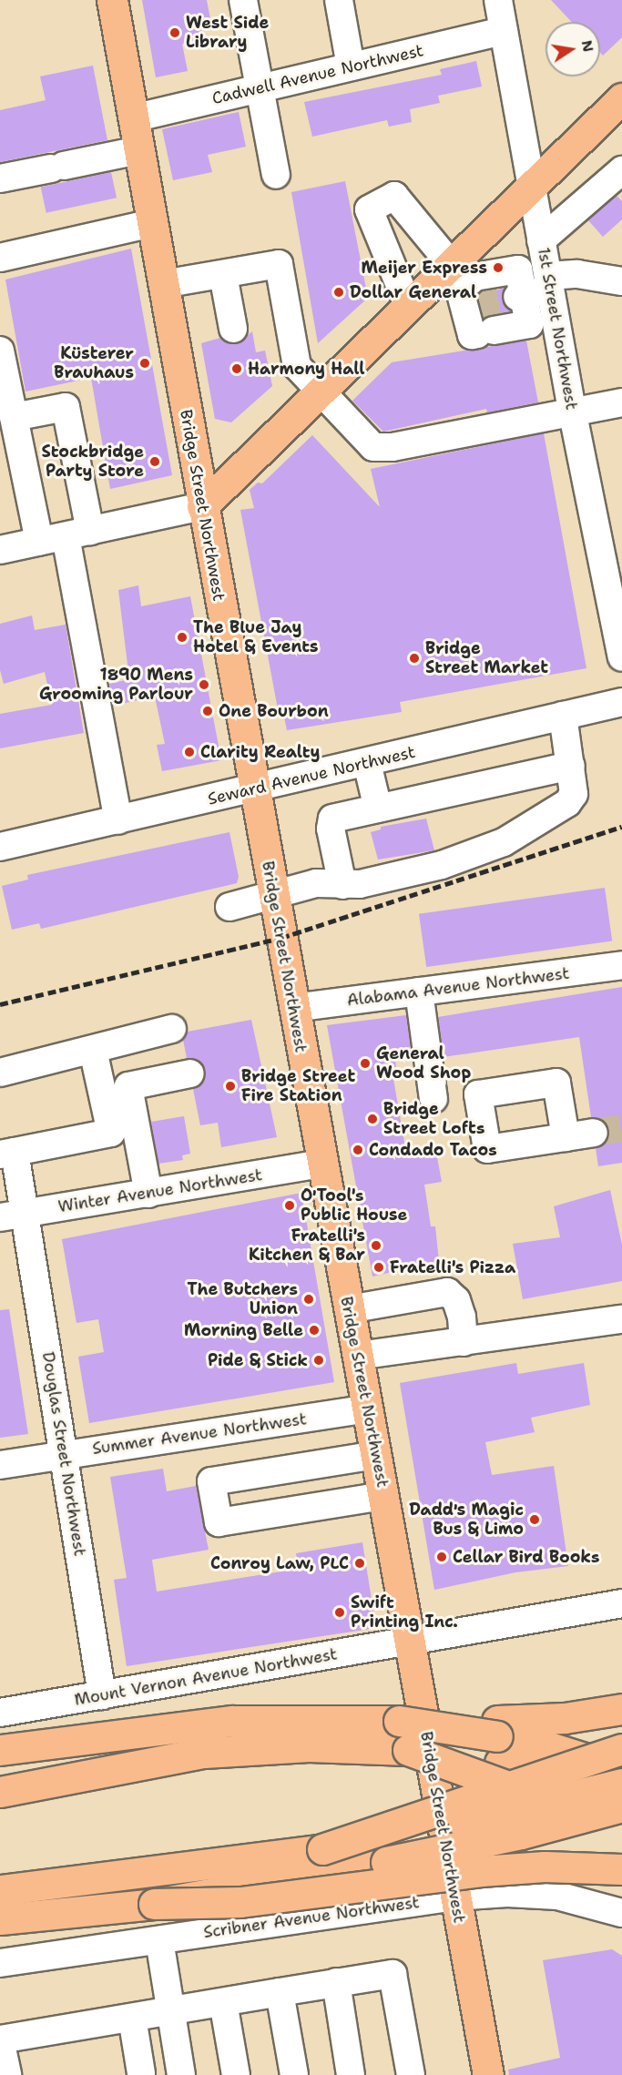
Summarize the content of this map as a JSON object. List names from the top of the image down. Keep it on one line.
{"streets":{"main road":["Bridge Street Northwest"],"street":["Cadwell Avenue Northwest","1st Street Northwest","Seward Avenue Northwest","Alabama Avenue Northwest","Winter Avenue Northwest","Summer Avenue Northwest","Douglas Street Northwest","Mount Vernon Avenue Northwest","Scribner Avenue Northwest"]},"crossings":[["Cadwell Avenue Northwest","1st Street Northwest"],["Cadwell Avenue Northwest","Bridge Street Northwest"],["Bridge Street Northwest","Seward Avenue Northwest"],["Bridge Street Northwest","Alabama Avenue Northwest"],["Bridge Street Northwest","Winter Avenue Northwest"],["Bridge Street Northwest","Summer Avenue Northwest"],["Bridge Street Northwest","Mount Vernon Avenue Northwest"],["Bridge Street Northwest","Scribner Avenue Northwest"],["Winter Avenue Northwest","Douglas Street Northwest"],["Summer Avenue Northwest","Douglas Street Northwest"],["Douglas Street Northwest","Mount Vernon Avenue Northwest"]],"places":["West Side Library","Meijer Express","Dollar General","Küsterer Brauhaus","Harmony Hall","Stockbridge Party Store","The Blue Jay Hotel & Events","Bridge Street Market","1890 Mens Grooming Parlour","One Bourbon","Clarity Realty","General Wood Shop","Bridge Street Fire Station","Bridge Street Lofts","Condado Tacos","O'Tool's Public House","Fratelli's Kitchen & Bar","Fratelli's Pizza","The Butchers Union","Morning Belle","Pide & Stick","Dadd's Magic Bus & Limo","Cellar Bird Books","Conroy Law, PLC","Swift Printing Inc."],"north":"right"}
